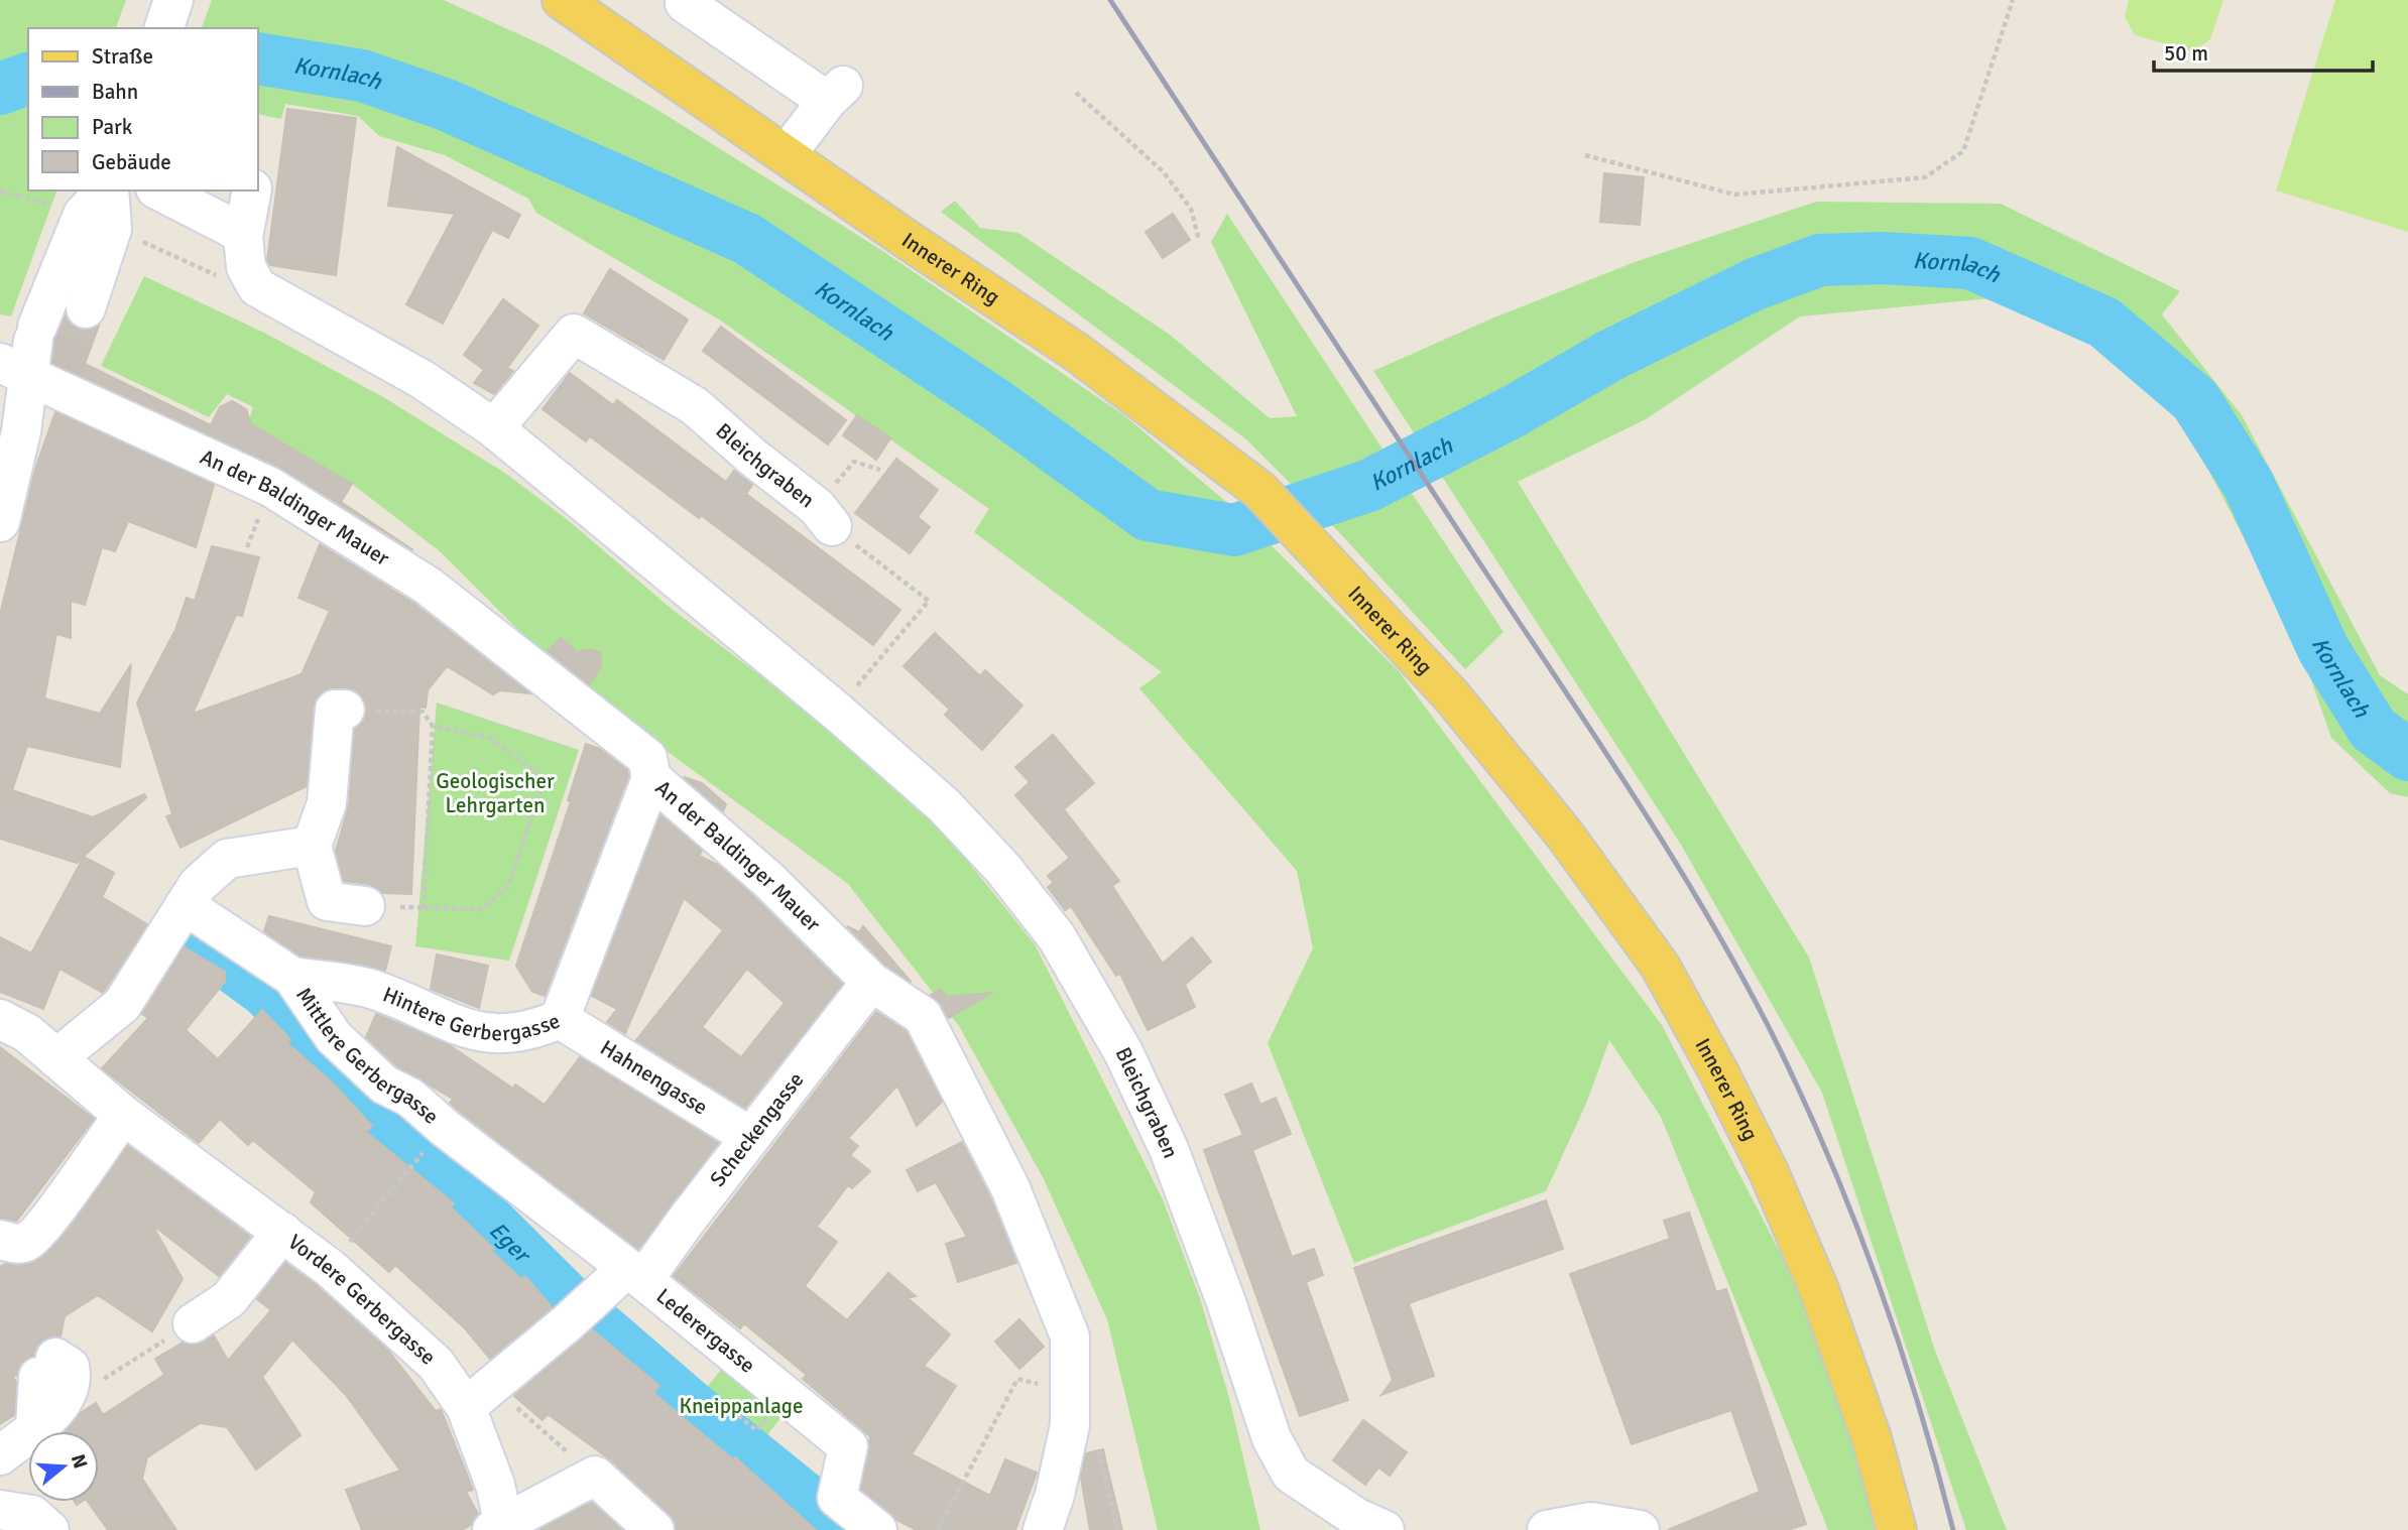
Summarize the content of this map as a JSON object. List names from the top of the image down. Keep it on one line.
{"streets":{"main road":["Innerer Ring"],"street":["Bleichgraben","An der Baldinger Mauer","Hintere Gerbergasse","Mittlere Gerbergasse","Hahnengasse","Scheckengasse","Vordere Gerbergasse","Lederergasse"]},"crossings":[["An der Baldinger Mauer","Hintere Gerbergasse"],["An der Baldinger Mauer","Scheckengasse"],["Hintere Gerbergasse","Mittlere Gerbergasse"],["Hintere Gerbergasse","Hahnengasse"],["Mittlere Gerbergasse","Lederergasse"],["Hahnengasse","Scheckengasse"],["Scheckengasse","Vordere Gerbergasse"],["Scheckengasse","Lederergasse"]],"water":["Kornlach","Eger"],"parks":["Geologischer Lehrgarten","Kneippanlage"],"legend":["Straße","Bahn","Park","Gebäude"],"scale_bar":"50 m","north":"right"}
